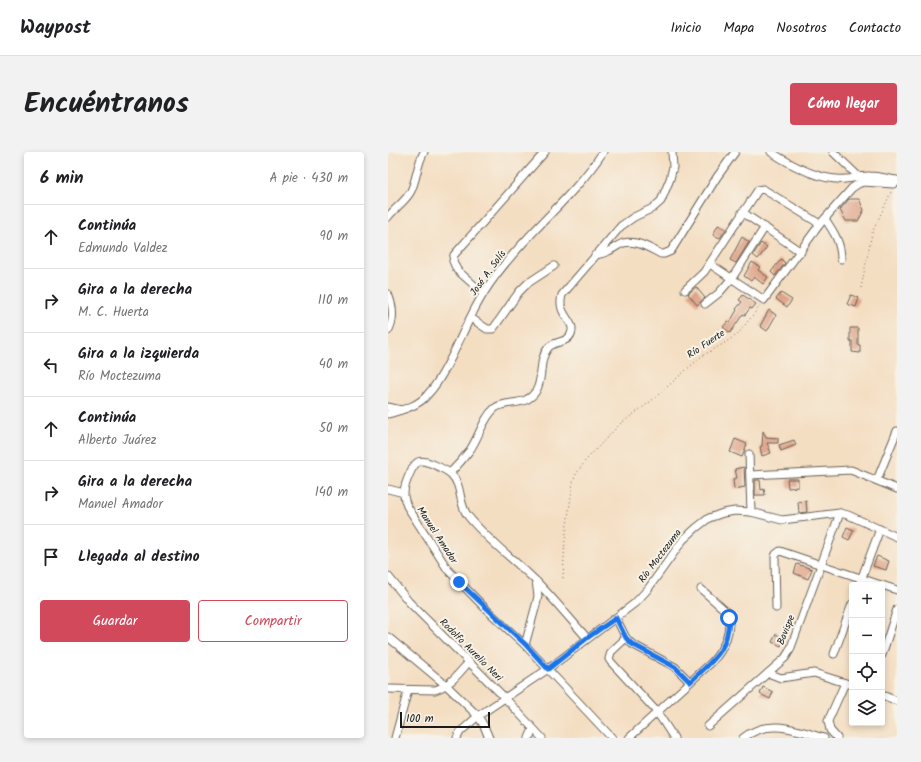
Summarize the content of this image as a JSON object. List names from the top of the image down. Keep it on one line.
{"streets":{"street":["José A. Solís","Manuel Amador","Río Moctezuma","Bavispe","Rodolfo Aurelio Neri"],"path":["Río Fuerte"]},"crossings":[["Manuel Amador","Río Moctezuma"],["Río Moctezuma","Bavispe"],["Río Moctezuma","Rodolfo Aurelio Neri"]],"scale_bar":"100 m","page":{"header":"Waypost","nav":["Inicio","Mapa","Nosotros","Contacto"],"title":"Encuéntranos","buttons":["Cómo llegar",["Guardar","Compartir"]],"heading":["6 min","A pie · 430 m"],"list":[["Continúa","Edmundo Valdez","90 m"],["Gira a la derecha","M. C. Huerta","110 m"],["Gira a la izquierda","Río Moctezuma","40 m"],["Continúa","Alberto Juárez","50 m"],["Gira a la derecha","Manuel Amador","140 m"],"Llegada al destino"],"map_buttons":["+","−"],"scale":"100 m"}}
